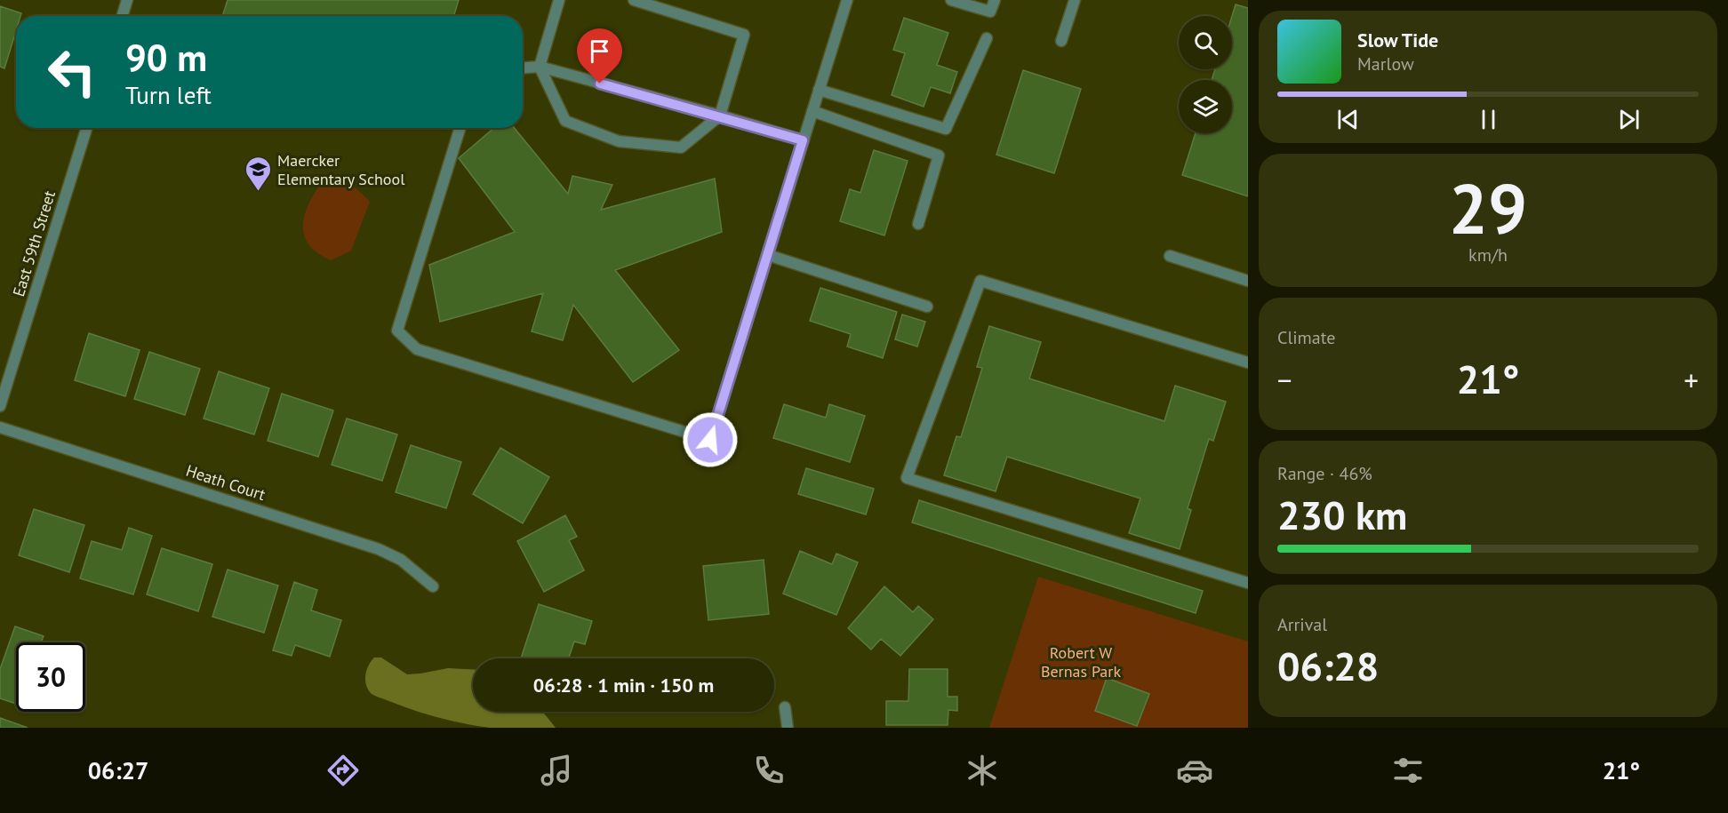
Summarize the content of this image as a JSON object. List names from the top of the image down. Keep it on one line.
{"streets":{"street":["East 59th Street","Heath Court"]},"parks":["Robert W Bernas Park"],"places":{"school or university":["Maercker Elementary School"]},"page":{"turn":["90 m","Turn left"],"song":["Slow Tide","Marlow"],"tile":[["29","km/h"],"Climate",["Range · 46%","230 km"],["Arrival","06:28"]],"heat":["−","21°","+"],"limit":"30","trip":"06:28 · 1 min · 150 m","tabs":["06:27","21°"]}}
